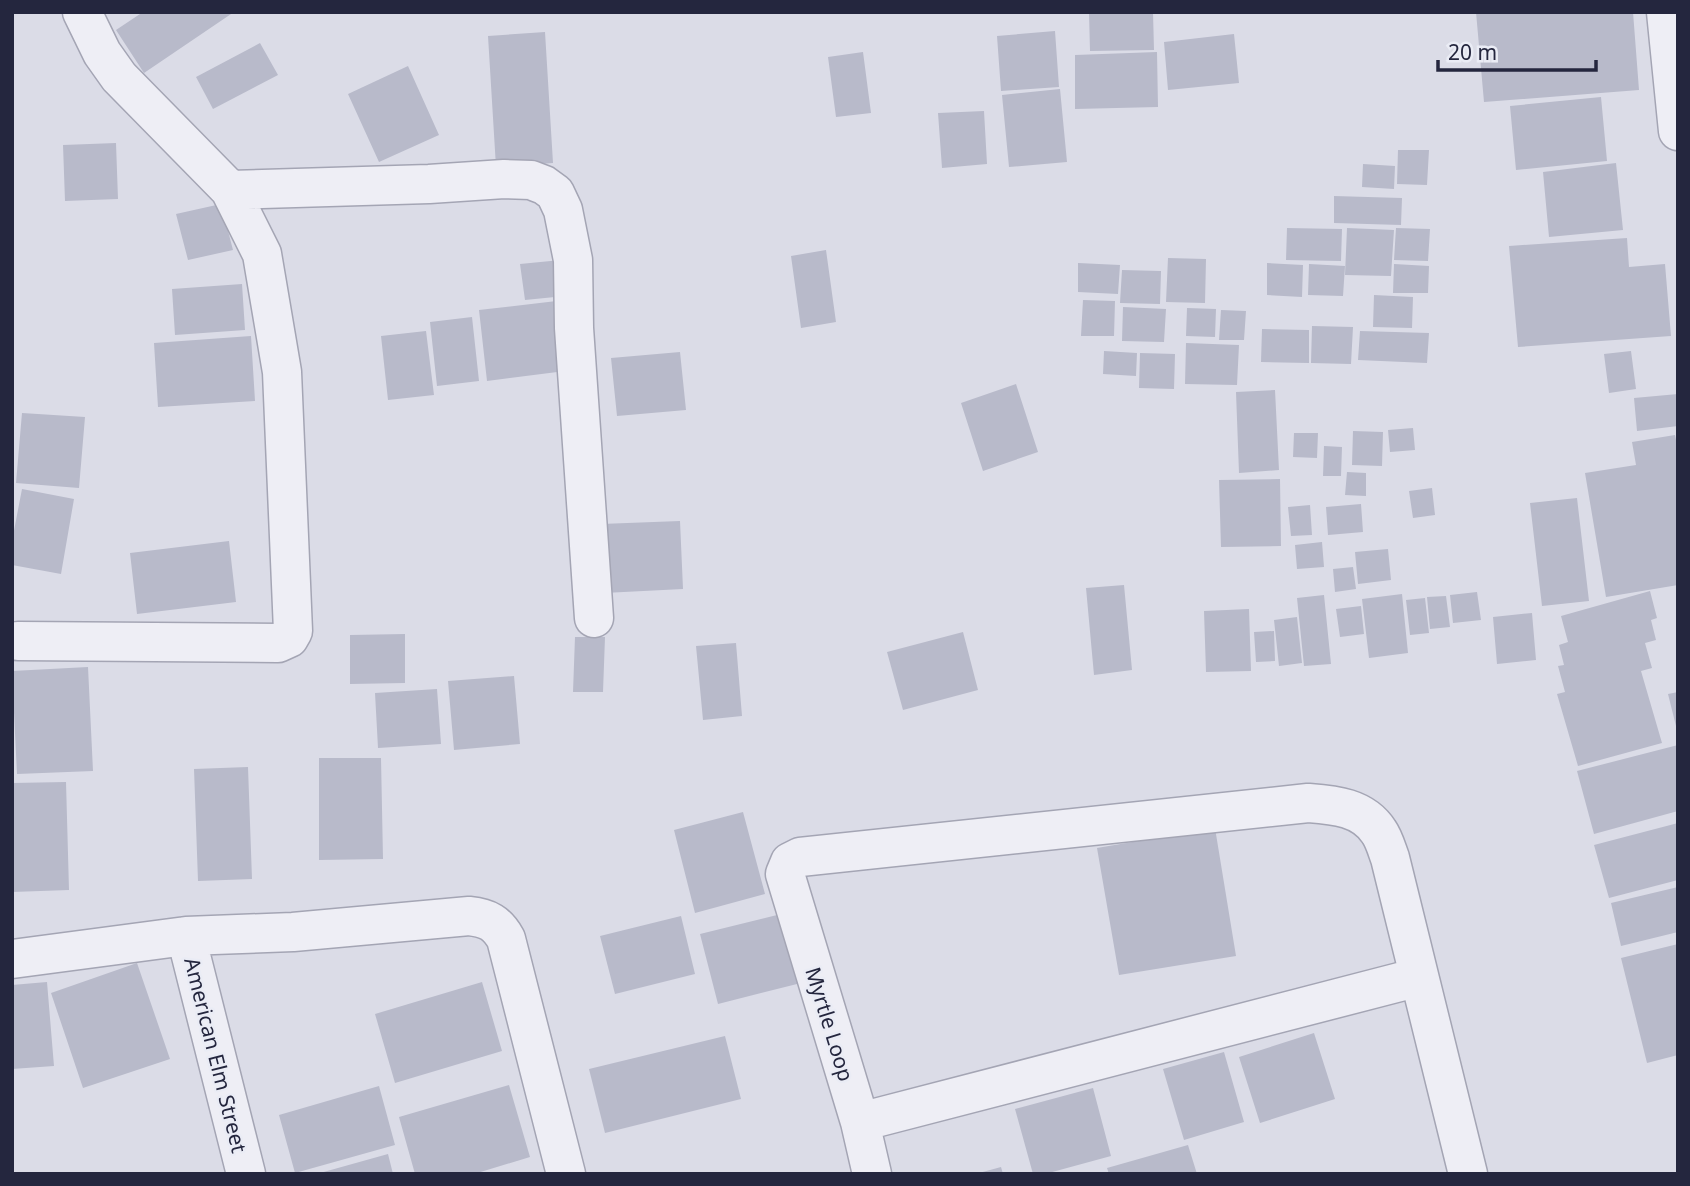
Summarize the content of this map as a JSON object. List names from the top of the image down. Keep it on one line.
{"streets":{"street":["Myrtle Loop","American Elm Street"]},"scale_bar":"20 m"}
